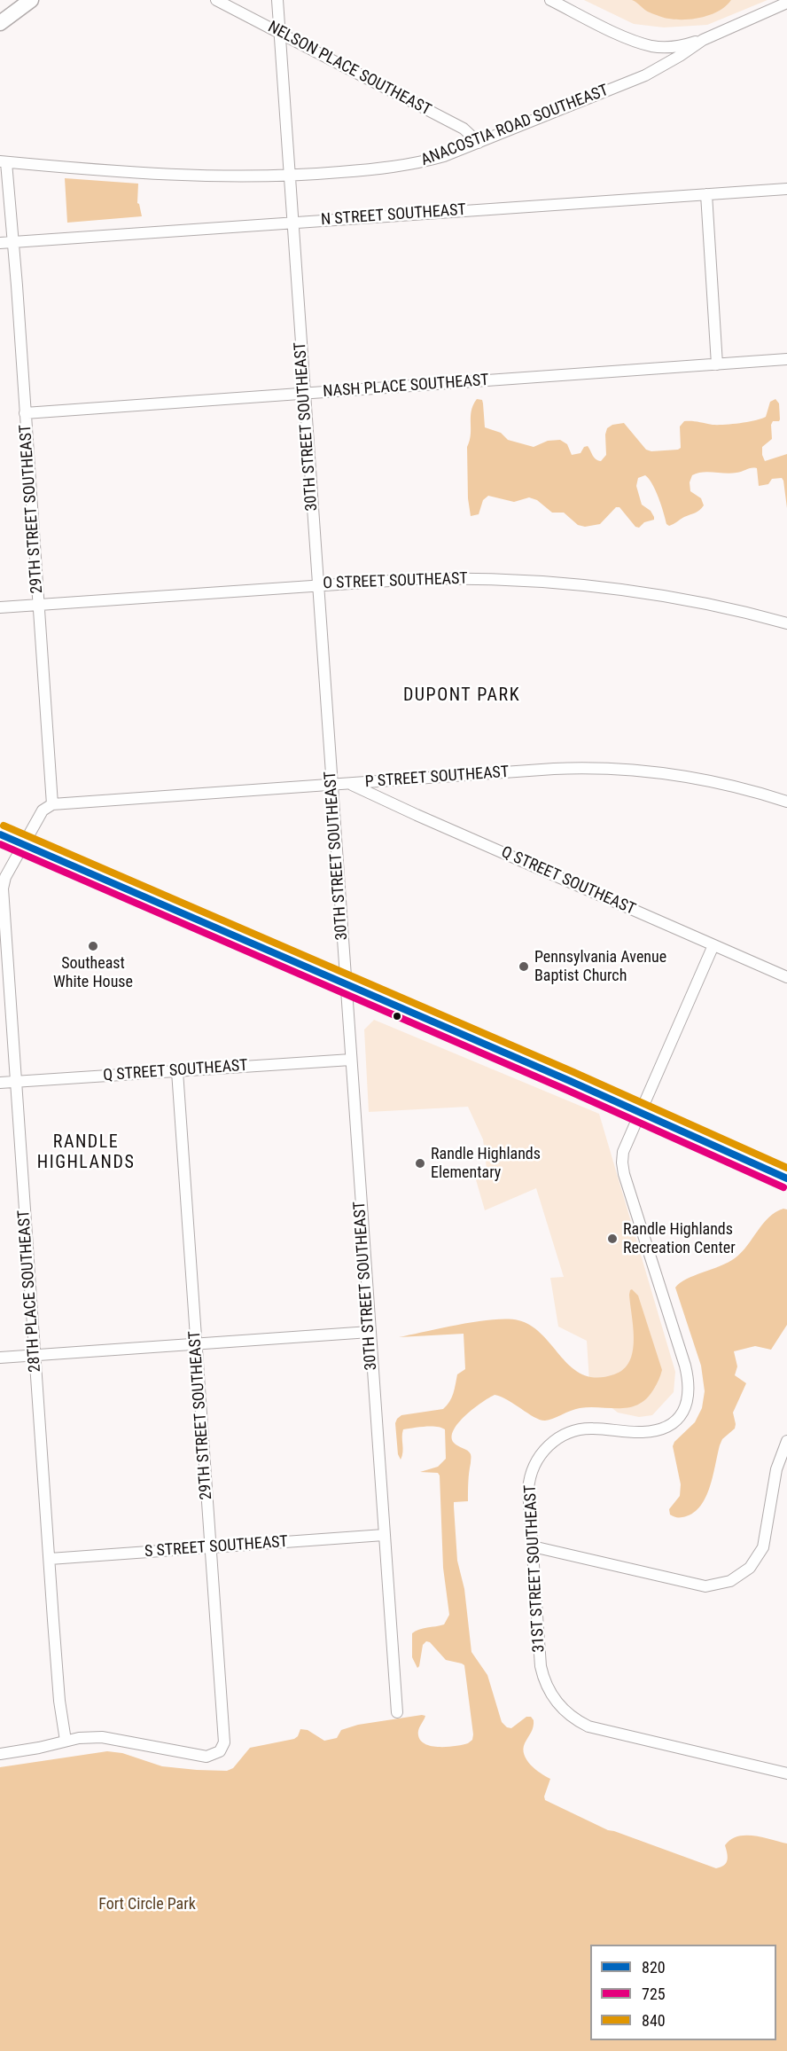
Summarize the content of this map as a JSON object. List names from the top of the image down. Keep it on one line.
{"streets":{"street":["NELSON PLACE SOUTHEAST","ANACOSTIA ROAD SOUTHEAST","N STREET SOUTHEAST","NASH PLACE SOUTHEAST","30TH STREET SOUTHEAST","29TH STREET SOUTHEAST","O STREET SOUTHEAST","P STREET SOUTHEAST","Q STREET SOUTHEAST","28TH PLACE SOUTHEAST","S STREET SOUTHEAST","31ST STREET SOUTHEAST"]},"crossings":[["NELSON PLACE SOUTHEAST","ANACOSTIA ROAD SOUTHEAST"],["NELSON PLACE SOUTHEAST","30TH STREET SOUTHEAST"],["ANACOSTIA ROAD SOUTHEAST","30TH STREET SOUTHEAST"],["ANACOSTIA ROAD SOUTHEAST","29TH STREET SOUTHEAST"],["N STREET SOUTHEAST","30TH STREET SOUTHEAST"],["N STREET SOUTHEAST","29TH STREET SOUTHEAST"],["NASH PLACE SOUTHEAST","30TH STREET SOUTHEAST"],["NASH PLACE SOUTHEAST","29TH STREET SOUTHEAST"],["30TH STREET SOUTHEAST","O STREET SOUTHEAST"],["30TH STREET SOUTHEAST","P STREET SOUTHEAST"],["30TH STREET SOUTHEAST","Q STREET SOUTHEAST"],["30TH STREET SOUTHEAST","S STREET SOUTHEAST"],["29TH STREET SOUTHEAST","O STREET SOUTHEAST"],["29TH STREET SOUTHEAST","P STREET SOUTHEAST"],["29TH STREET SOUTHEAST","Q STREET SOUTHEAST"],["29TH STREET SOUTHEAST","28TH PLACE SOUTHEAST"],["29TH STREET SOUTHEAST","S STREET SOUTHEAST"],["P STREET SOUTHEAST","Q STREET SOUTHEAST"],["Q STREET SOUTHEAST","28TH PLACE SOUTHEAST"],["Q STREET SOUTHEAST","31ST STREET SOUTHEAST"],["28TH PLACE SOUTHEAST","S STREET SOUTHEAST"]],"districts":["DUPONT PARK","RANDLE HIGHLANDS"],"parks":["Fort Circle Park"],"places":["Southeast White House","Pennsylvania Avenue Baptist Church","Randle Highlands Elementary","Randle Highlands Recreation Center"],"lines":["transit line 840","transit line 820","transit line 725"],"legend":["820","725","840"]}
